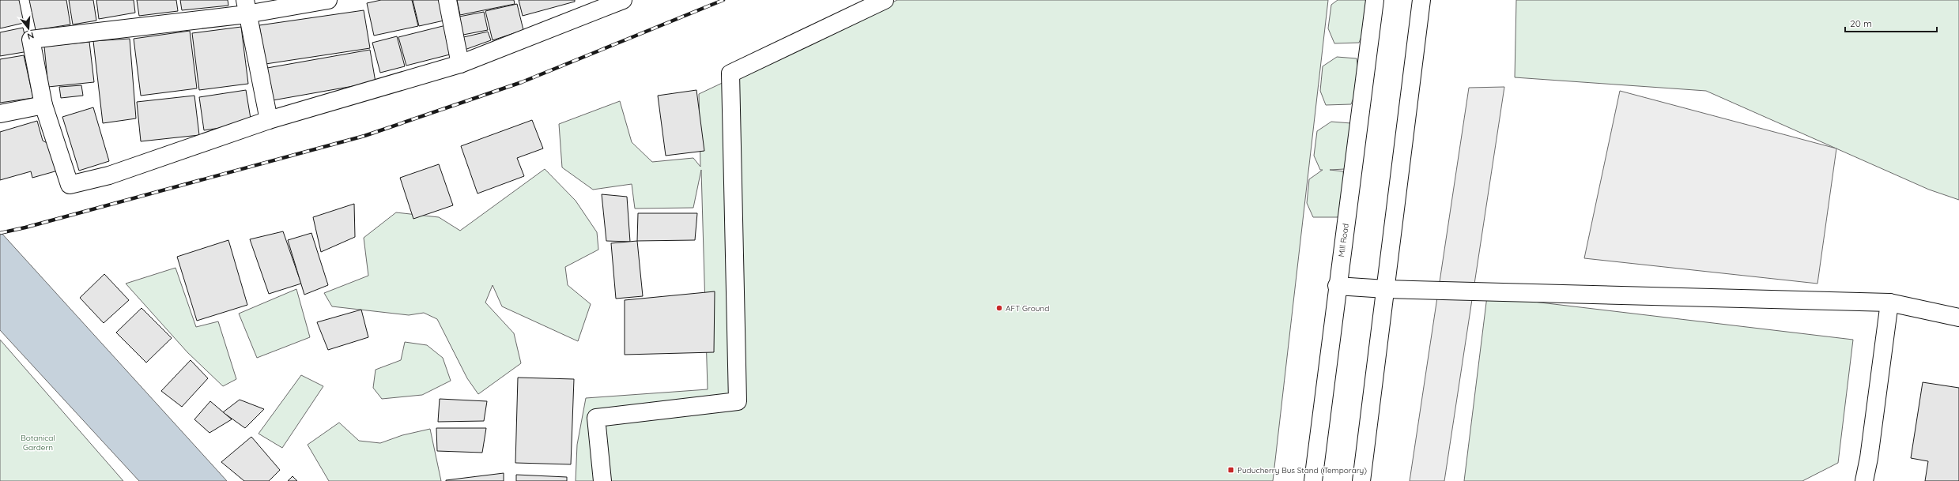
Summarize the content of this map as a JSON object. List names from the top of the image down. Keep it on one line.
{"streets":{"street":["Mill Road"]},"parks":["Botanical Gardern"],"places":{"other":["AFT Ground"],"transit":["Puducherry Bus Stand (Temporary)"]},"scale_bar":"20 m","north":"bottom"}
